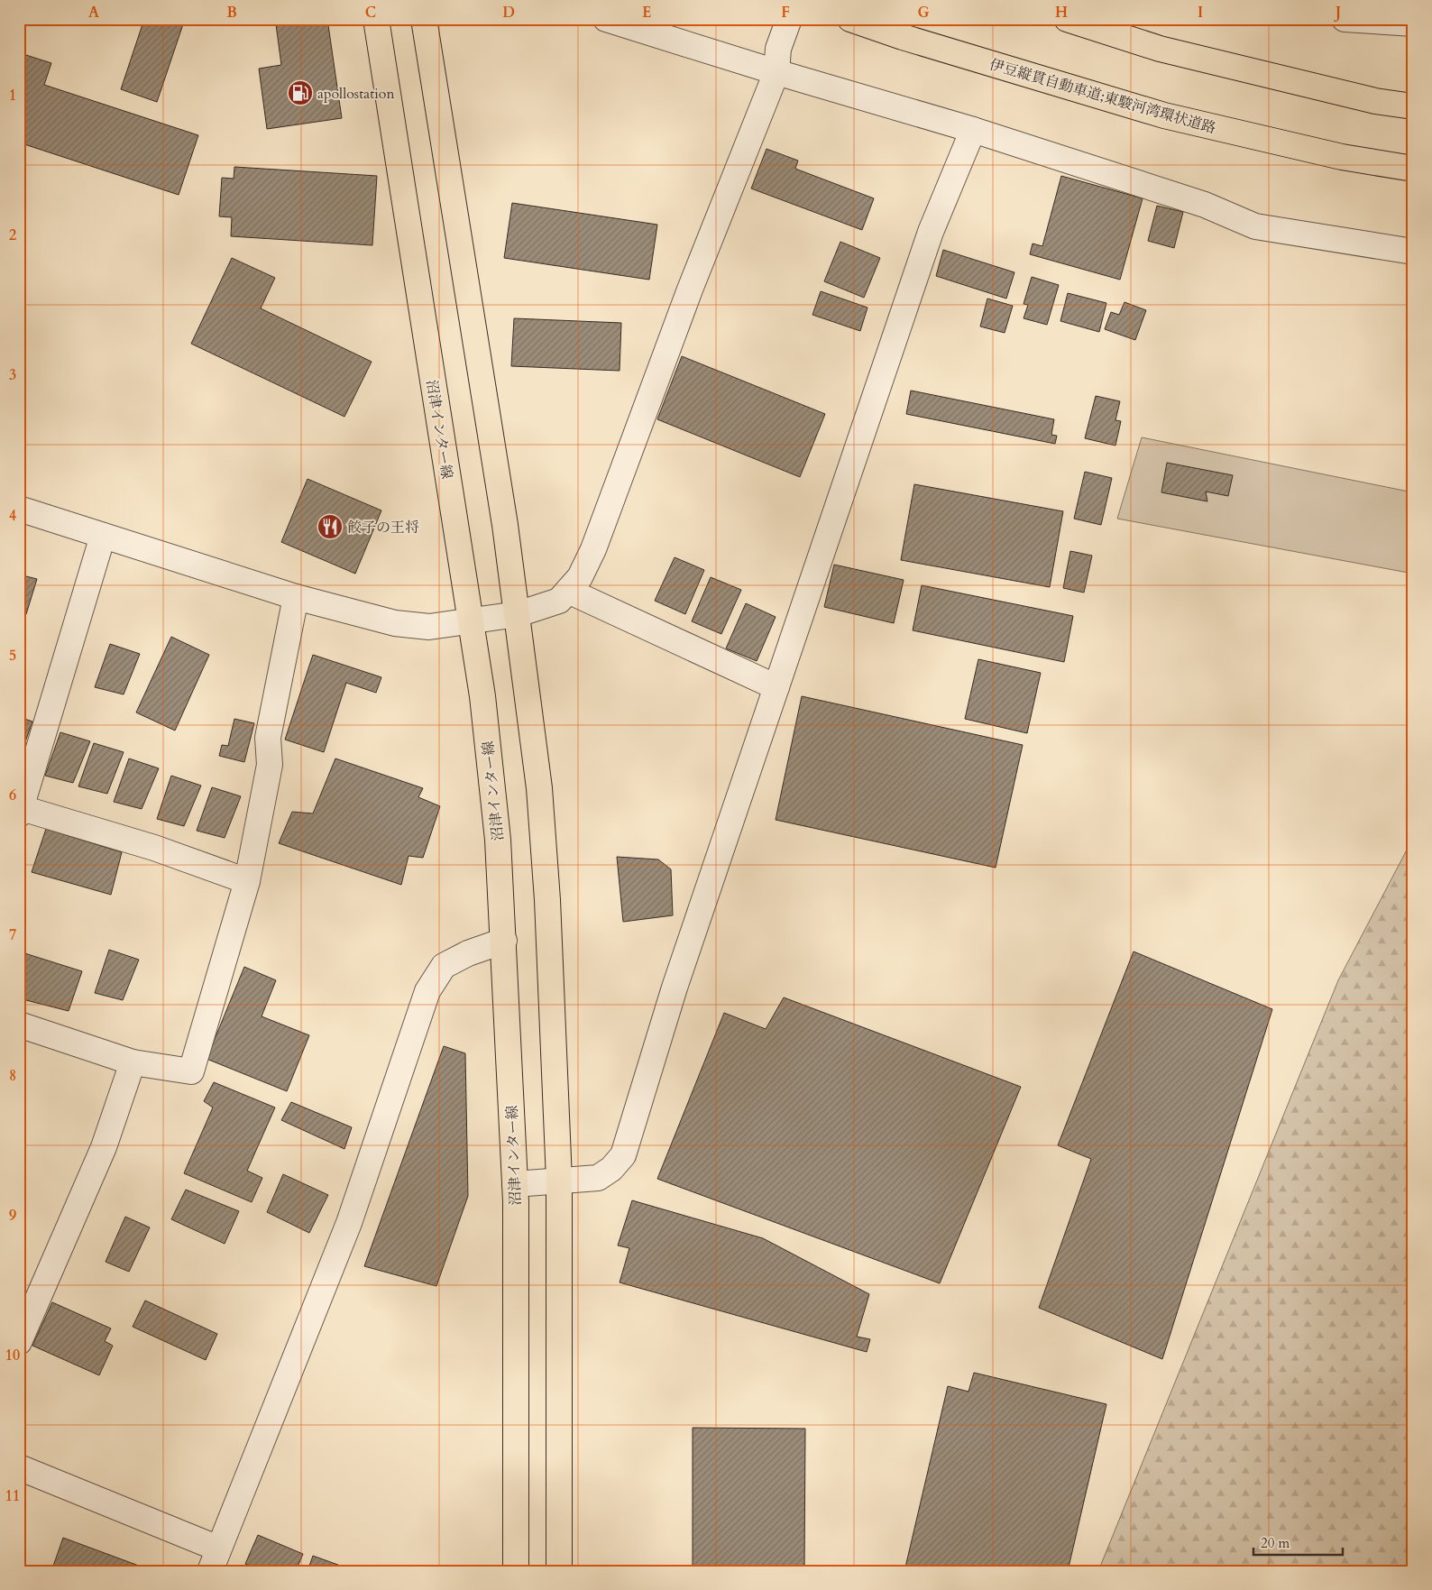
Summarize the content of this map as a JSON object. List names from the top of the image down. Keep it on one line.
{"streets":{"main road":["伊豆縦貫自動車道;東駿河湾環状道路","沼津インター線"]},"places":{"fuel station":["apollostation"],"restaurant":["餃子の王将"]},"scale_bar":"20 m","grid":{"columns":["A","B","C","D","E","F","G","H","I","J"],"rows":["1","2","3","4","5","6","7","8","9","10","11"]}}
